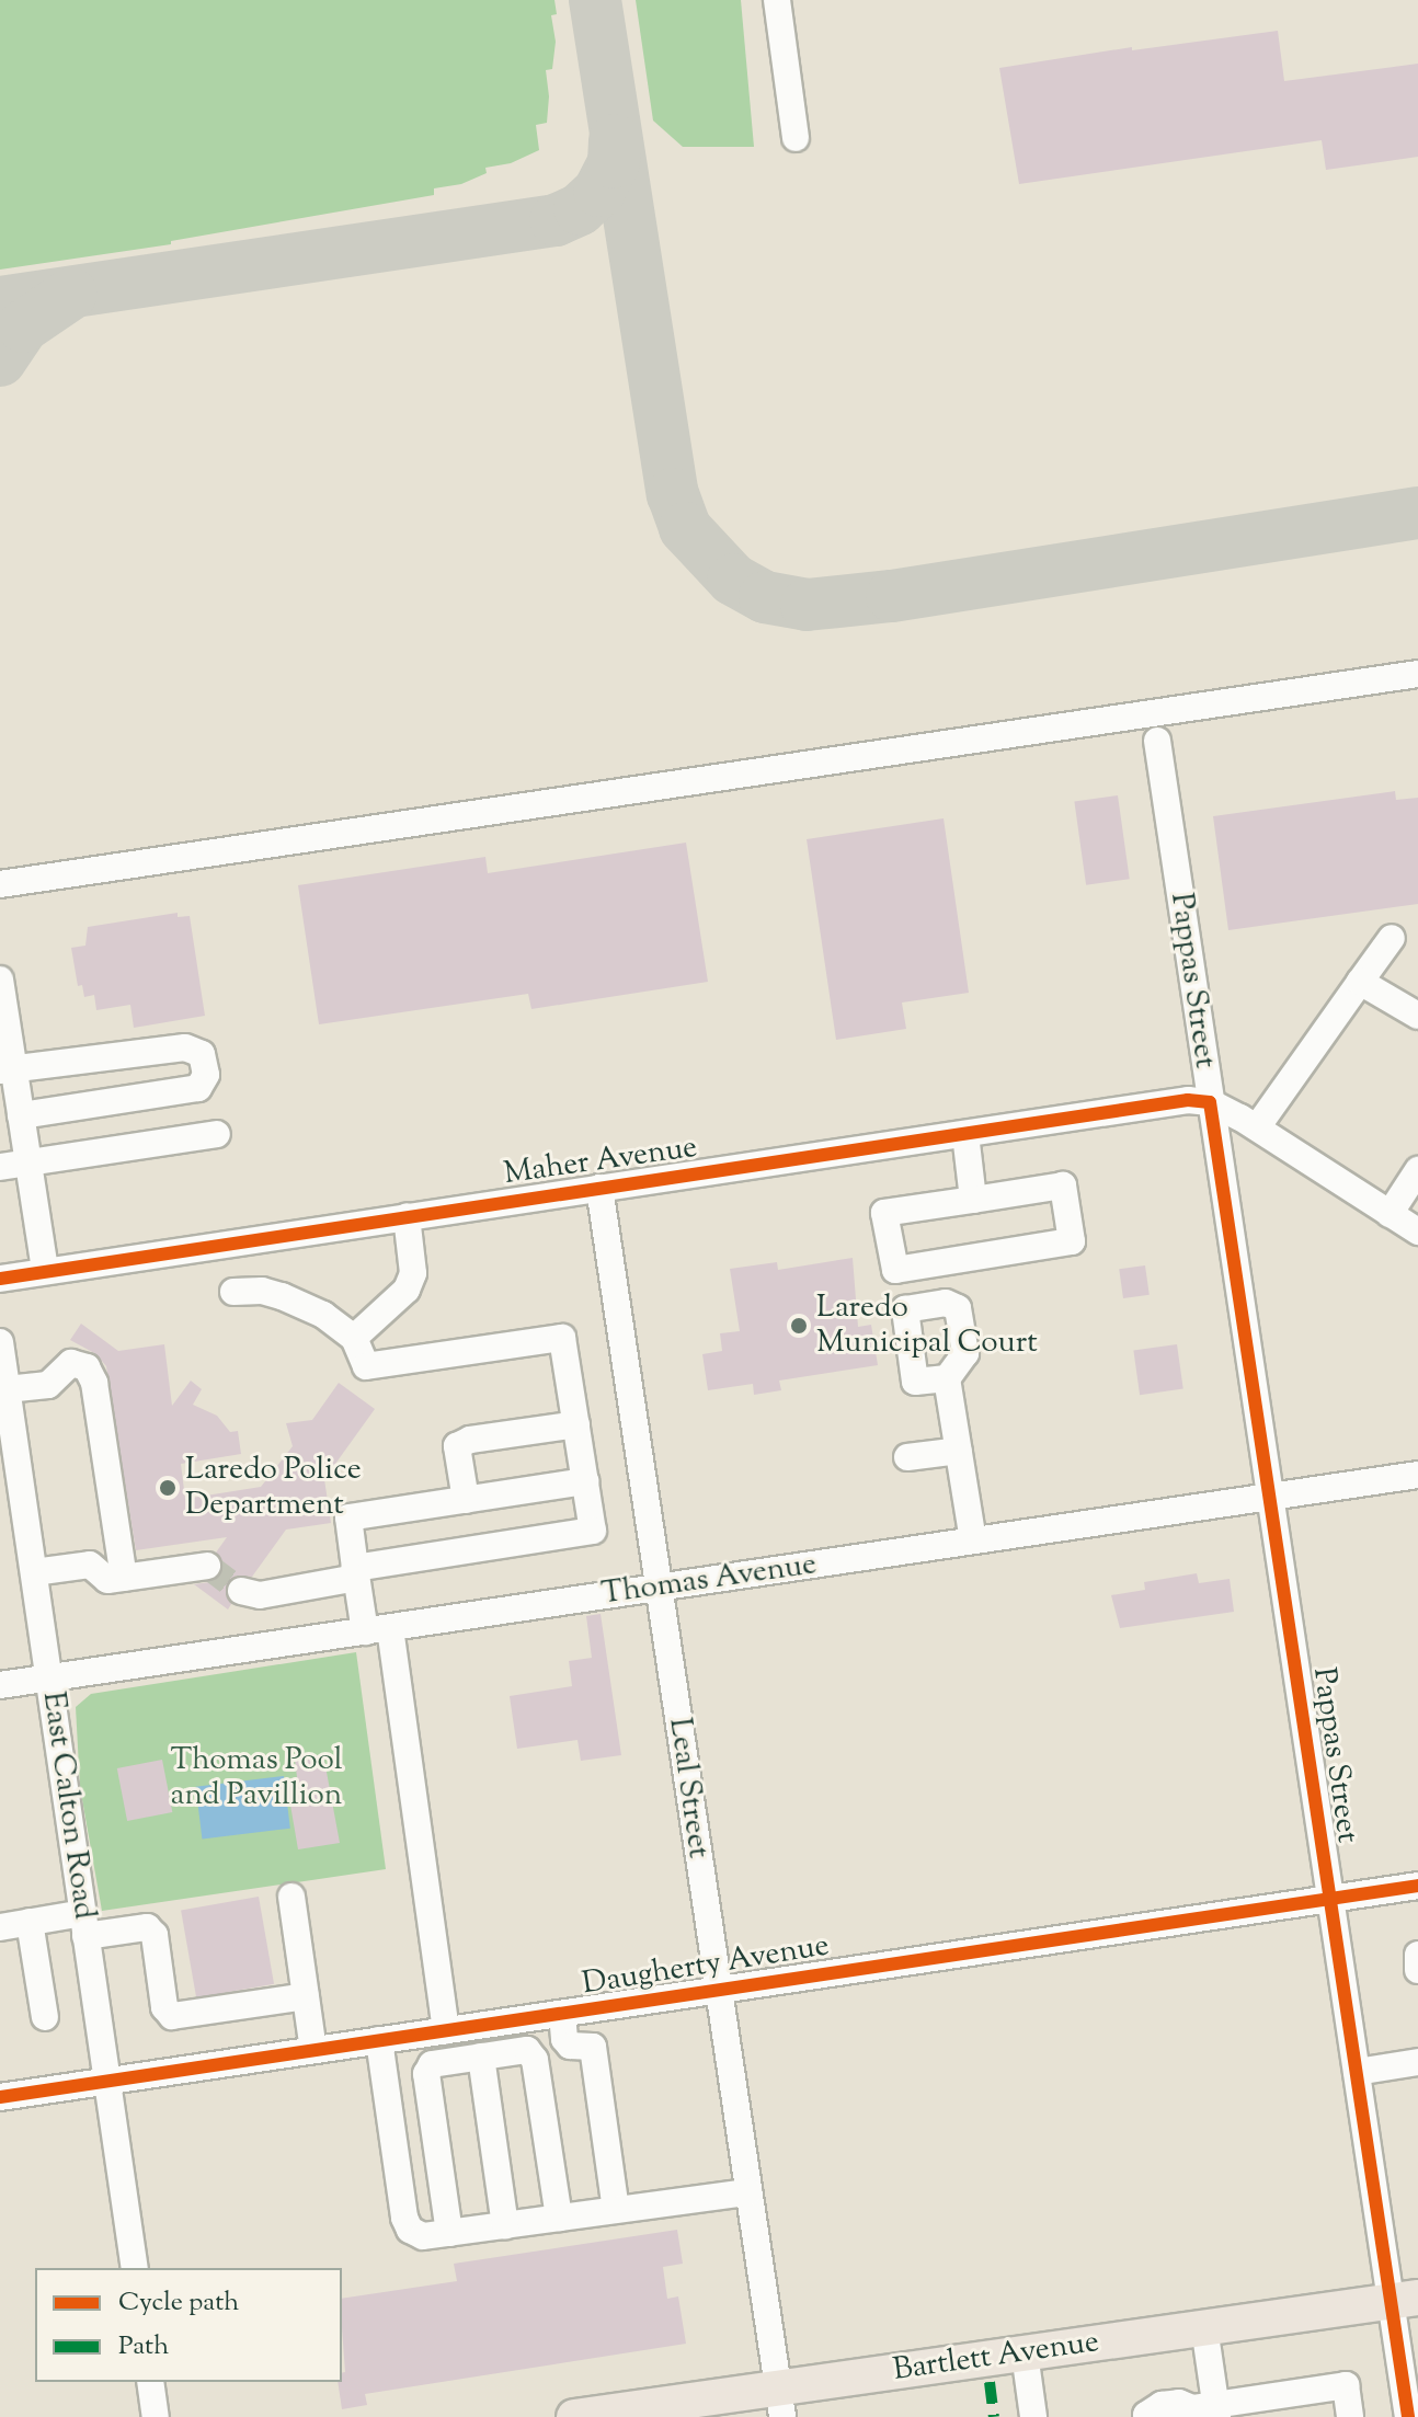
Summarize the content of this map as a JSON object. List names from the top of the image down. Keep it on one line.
{"streets":{"main road":["Bartlett Avenue"],"street":["Pappas Street","Maher Avenue","Thomas Avenue","Leal Street","East Calton Road","Daugherty Avenue"]},"crossings":[["Pappas Street","Maher Avenue"],["Pappas Street","Thomas Avenue"],["Pappas Street","Daugherty Avenue"],["Pappas Street","Bartlett Avenue"],["Maher Avenue","Leal Street"],["Thomas Avenue","Leal Street"],["Thomas Avenue","East Calton Road"],["Leal Street","Daugherty Avenue"],["Leal Street","Bartlett Avenue"],["East Calton Road","Daugherty Avenue"]],"parks":["Thomas Pool and Pavillion"],"places":["Laredo Municipal Court","Laredo Police Department"],"legend":["Cycle path","Path"]}
